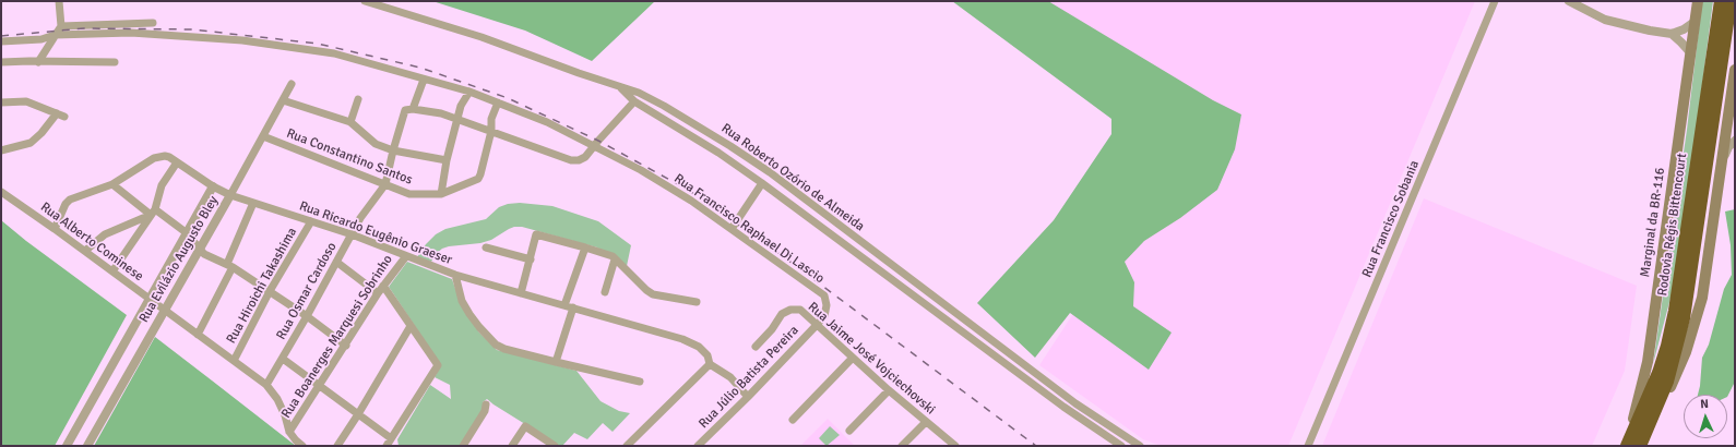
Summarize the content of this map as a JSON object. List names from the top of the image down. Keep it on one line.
{"streets":{"highway":["Rodovia Régis Bittencourt"],"main road":["Marginal da BR-116"],"street":["Rua Constantino Santos","Rua Roberto Ozório de Almeida","Rua Francisco Sobania","Rua Francisco Raphael Di Lascio","Rua Ricardo Eugênio Graeser","Rua Alberto Cominese","Rua Evilázio Augusto Bley","Rua Hiroichi Takashima","Rua Osmar Cardoso","Rua Boanerges Marquesi Sobrinho","Rua Jaime José Vojciechovski","Rua Júlio Batista Pereira"]},"crossings":[["Rua Constantino Santos","Rua Evilázio Augusto Bley"],["Rua Constantino Santos","Rua Osmar Cardoso"],["Marginal da BR-116","Rodovia Régis Bittencourt"],["Rua Francisco Raphael Di Lascio","Rua Jaime José Vojciechovski"],["Rua Francisco Raphael Di Lascio","Rua Júlio Batista Pereira"],["Rua Ricardo Eugênio Graeser","Rua Alberto Cominese"],["Rua Ricardo Eugênio Graeser","Rua Evilázio Augusto Bley"],["Rua Ricardo Eugênio Graeser","Rua Hiroichi Takashima"],["Rua Ricardo Eugênio Graeser","Rua Osmar Cardoso"],["Rua Ricardo Eugênio Graeser","Rua Boanerges Marquesi Sobrinho"],["Rua Alberto Cominese","Rua Evilázio Augusto Bley"],["Rua Alberto Cominese","Rua Hiroichi Takashima"],["Rua Alberto Cominese","Rua Osmar Cardoso"],["Rua Alberto Cominese","Rua Boanerges Marquesi Sobrinho"],["Rua Jaime José Vojciechovski","Rua Júlio Batista Pereira"]],"north":"top"}
